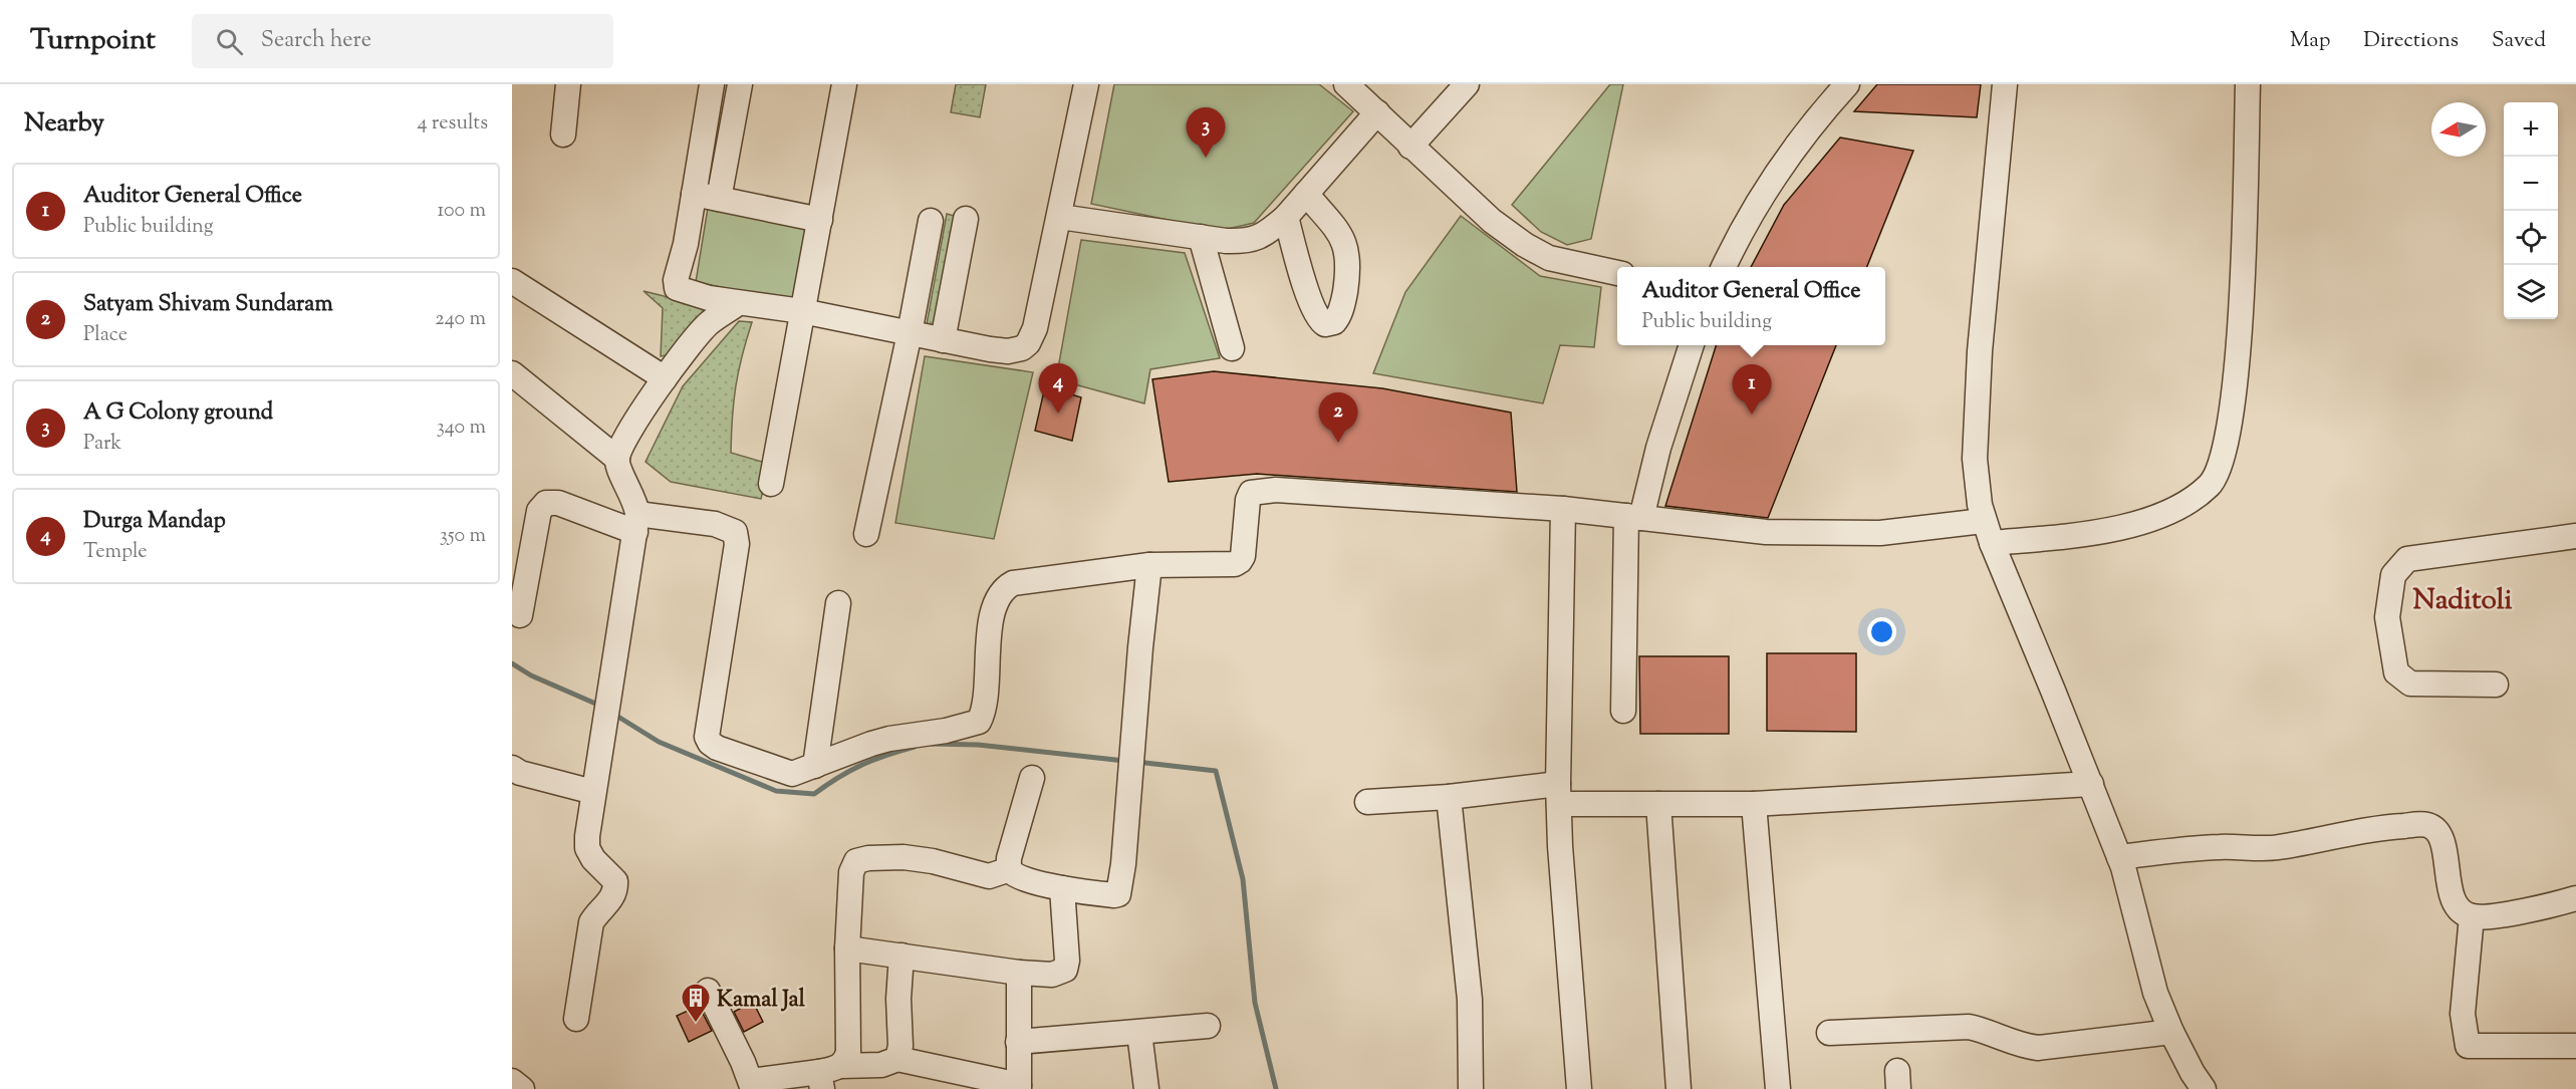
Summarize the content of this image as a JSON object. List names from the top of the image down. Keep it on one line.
{"districts":["Naditoli"],"places":{"building":["Kamal Jal"]},"north":"left","page":{"header":"Turnpoint","search":"Search here","nav":["Map","Directions","Saved"],"heading":["Nearby","4 results"],"map_buttons":["+","−"],"pins":["3","4","1","2"],"list":[{"mark":"1","name":"Auditor General Office","note":"Public building","value":"100 m"},{"mark":"2","name":"Satyam Shivam Sundaram","note":"Place","value":"240 m"},{"mark":"3","name":"A G Colony ground","note":"Park","value":"340 m"},{"mark":"4","name":"Durga Mandap","note":"Temple","value":"350 m"}],"popup":["Auditor General Office","Public building"]}}
